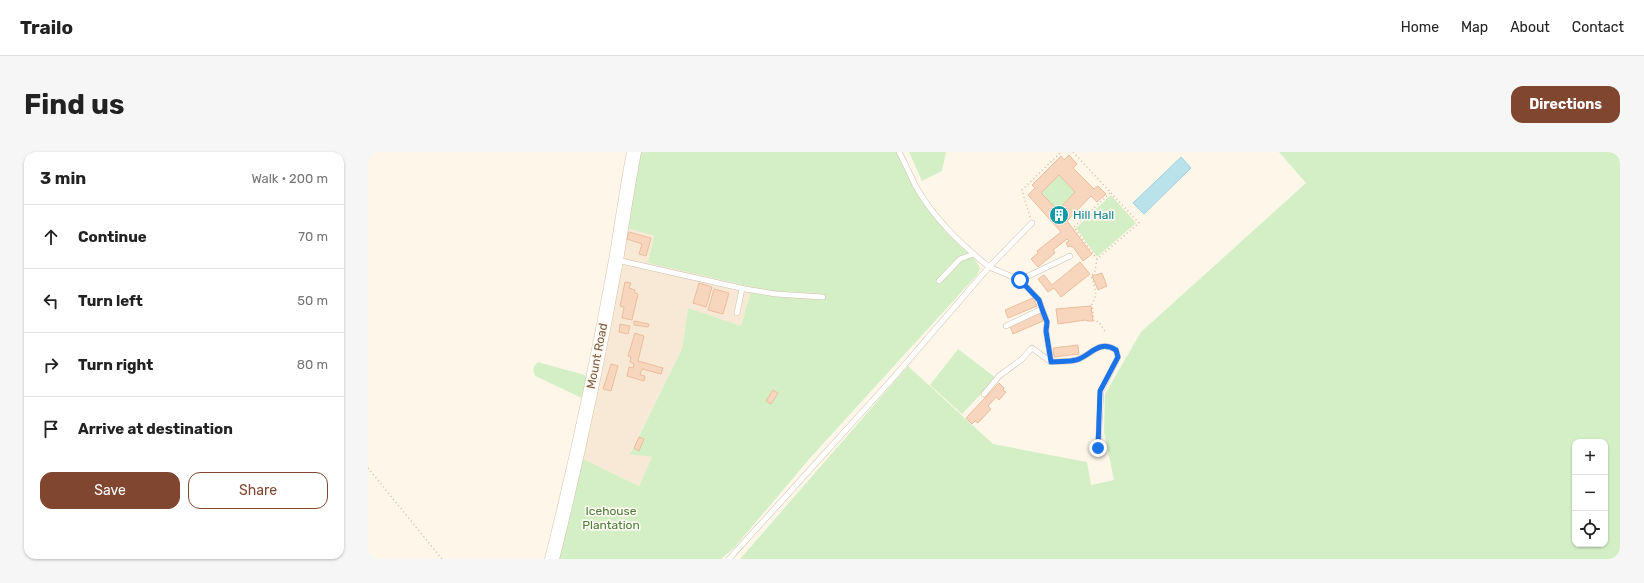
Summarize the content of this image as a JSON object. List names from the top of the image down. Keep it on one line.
{"streets":{"street":["Mount Road"]},"parks":["Icehouse Plantation"],"places":{"building":["Hill Hall"]},"page":{"header":"Trailo","nav":["Home","Map","About","Contact"],"buttons":["Directions",["Save","Share"]],"title":"Find us","heading":["3 min","Walk · 200 m"],"list":[["Continue","70 m"],["Turn left","50 m"],["Turn right","80 m"],"Arrive at destination"],"map_buttons":["+","−"]}}
